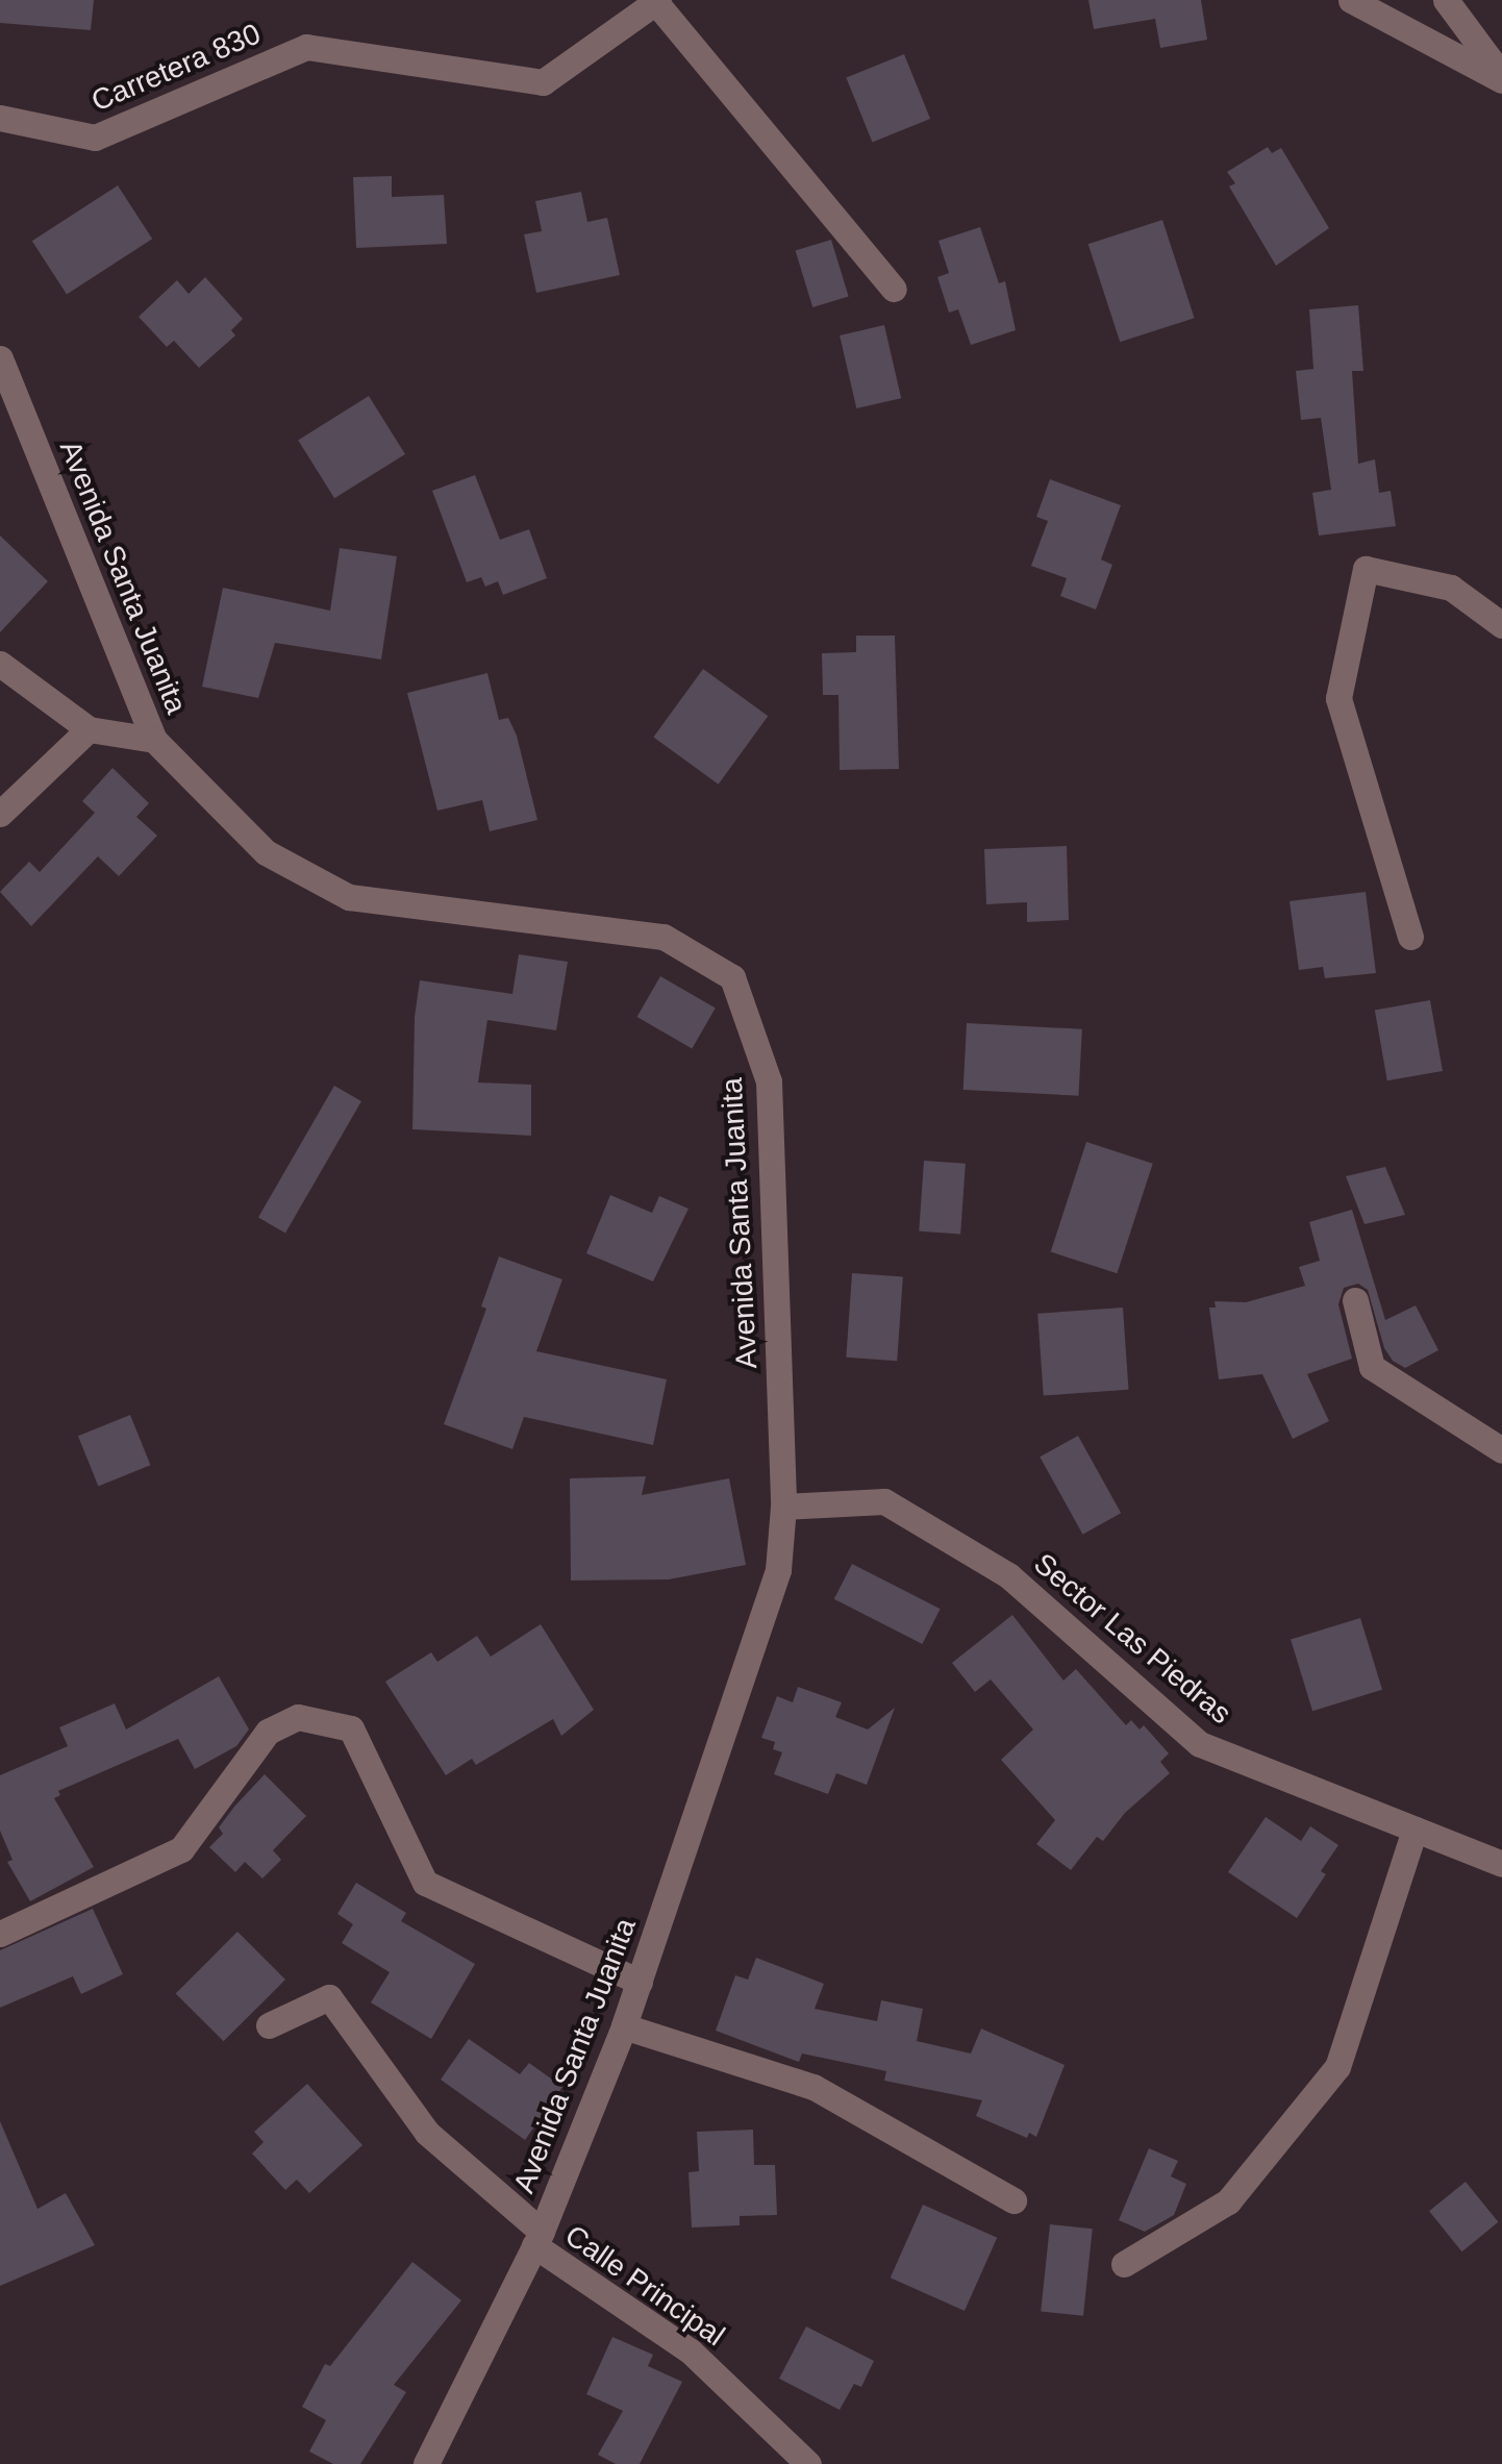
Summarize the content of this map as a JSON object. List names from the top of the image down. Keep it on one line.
{"streets":{"street":["Carretera 830","Avenida Santa Juanita","Sector Las Piedras","Calle Principal"]},"crossings":[["Avenida Santa Juanita","Sector Las Piedras"],["Avenida Santa Juanita","Calle Principal"]]}
